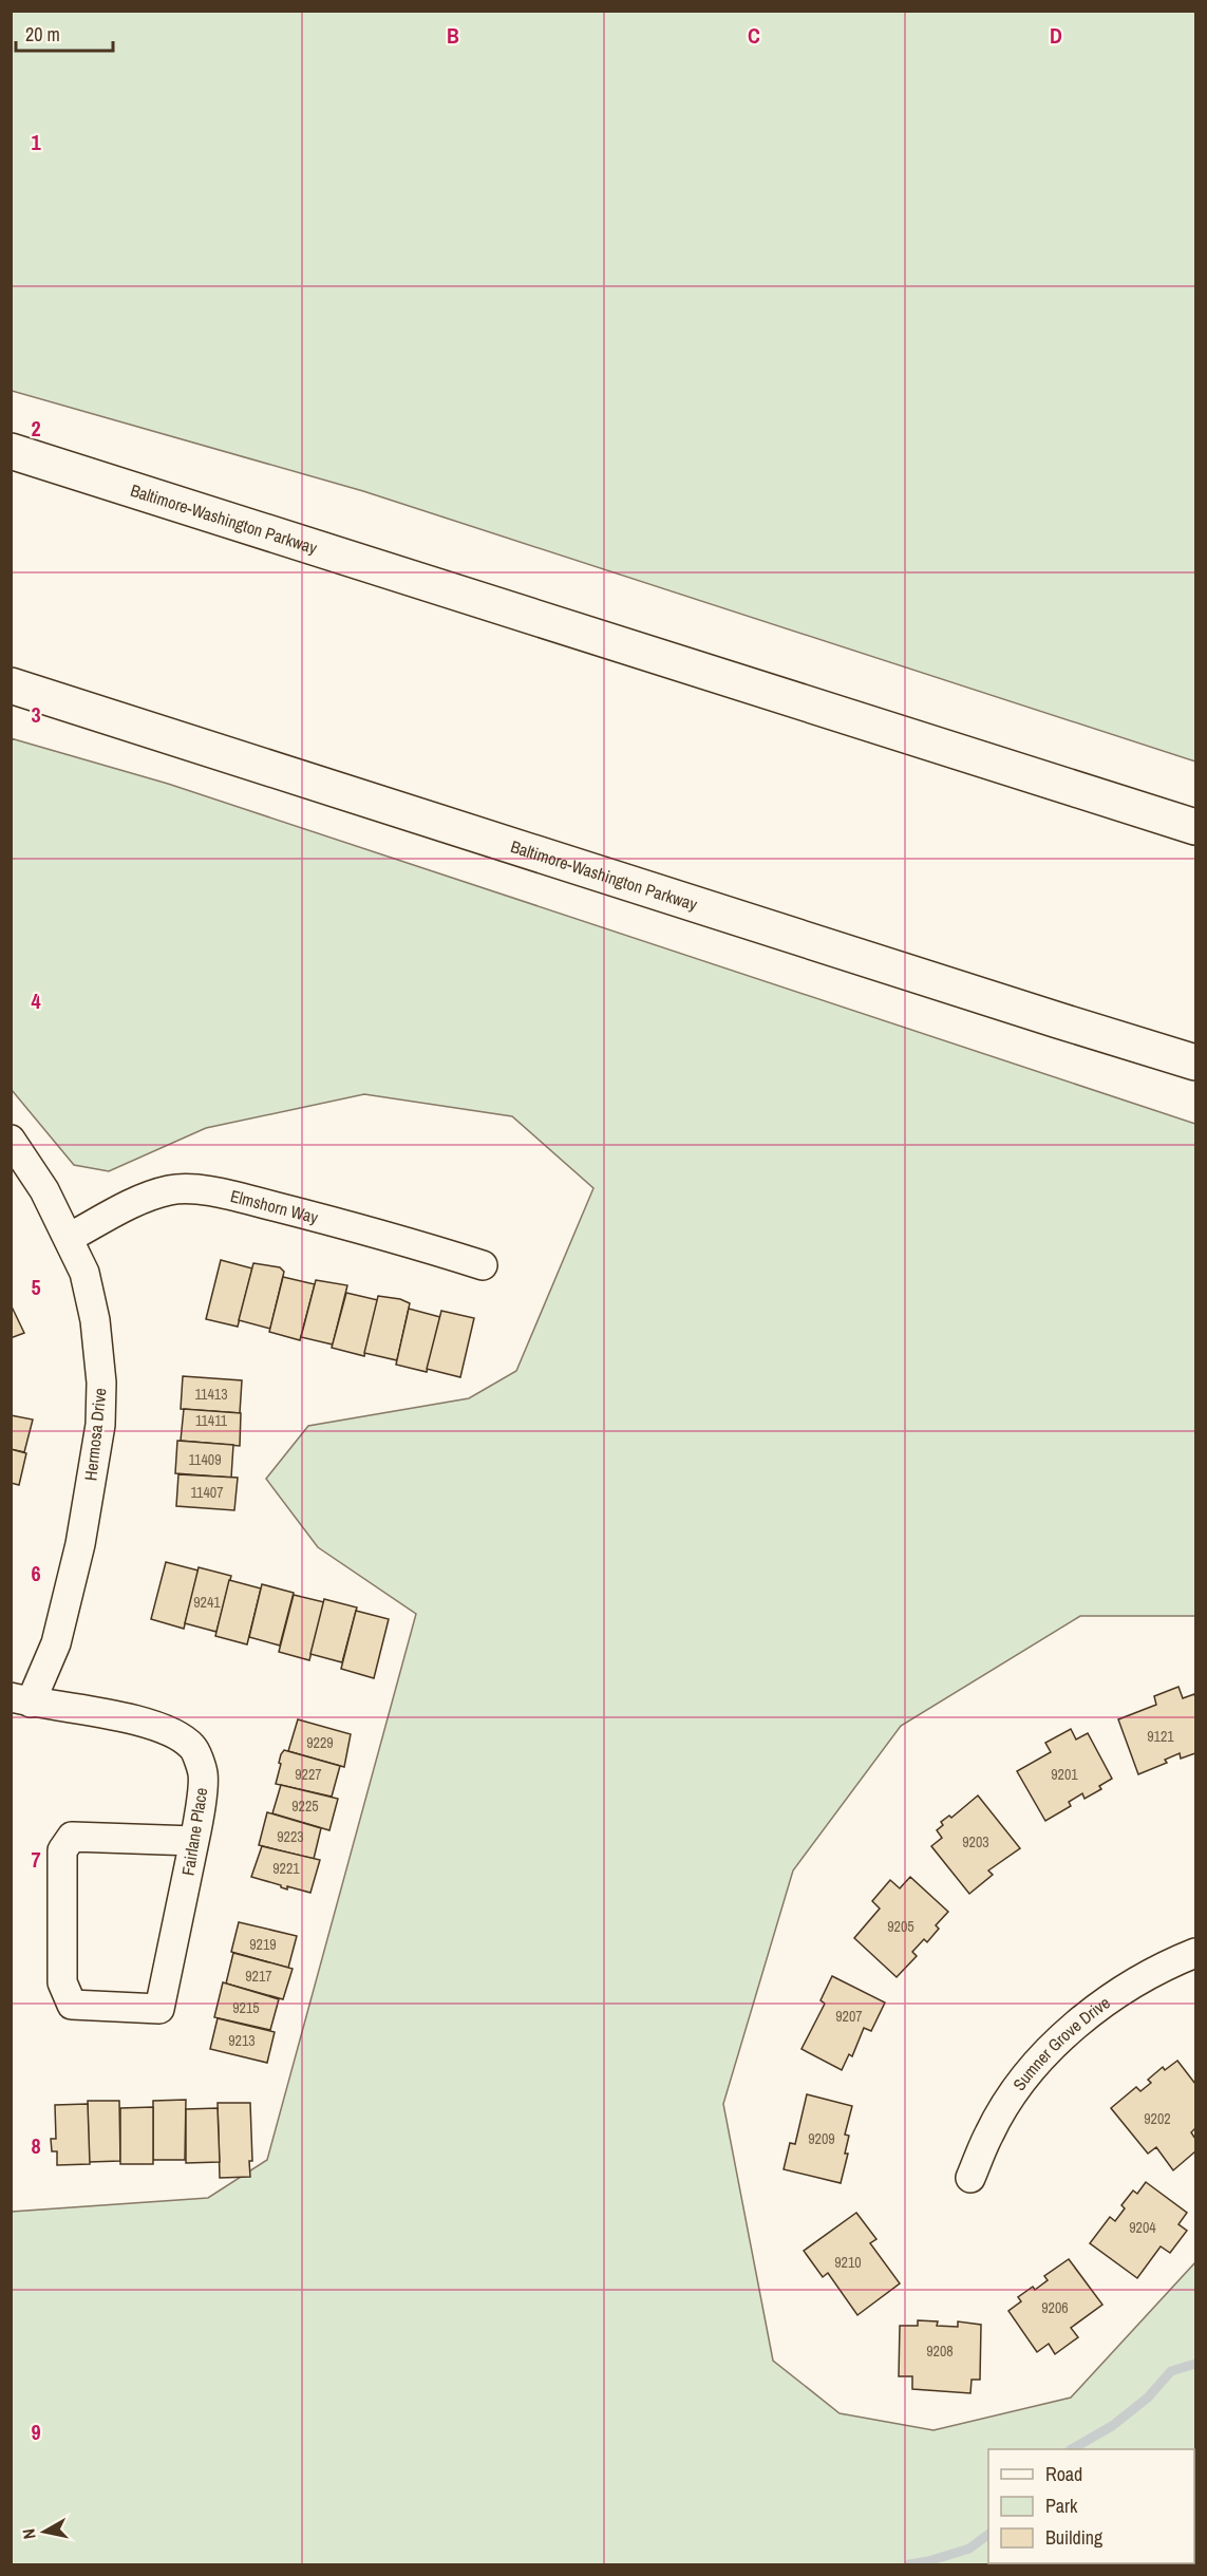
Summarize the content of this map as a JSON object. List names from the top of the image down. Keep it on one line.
{"streets":{"highway":["Baltimore-Washington Parkway"],"street":["Elmshorn Way","Hermosa Drive","Fairlane Place","Sumner Grove Drive"]},"crossings":[["Elmshorn Way","Hermosa Drive"],["Hermosa Drive","Fairlane Place"]],"house_numbers":["11413","11411","11409","11407","9241","9121","9229","9227","9201","9225","9223","9203","9221","9205","9219","9217","9215","9207","9213","9202","9209","9204","9210","9206","9208"],"legend":["Road","Park","Building"],"scale_bar":"20 m","north":"left","grid":{"columns":["B","C","D"],"rows":["1","2","3","4","5","6","7","8","9"]}}
